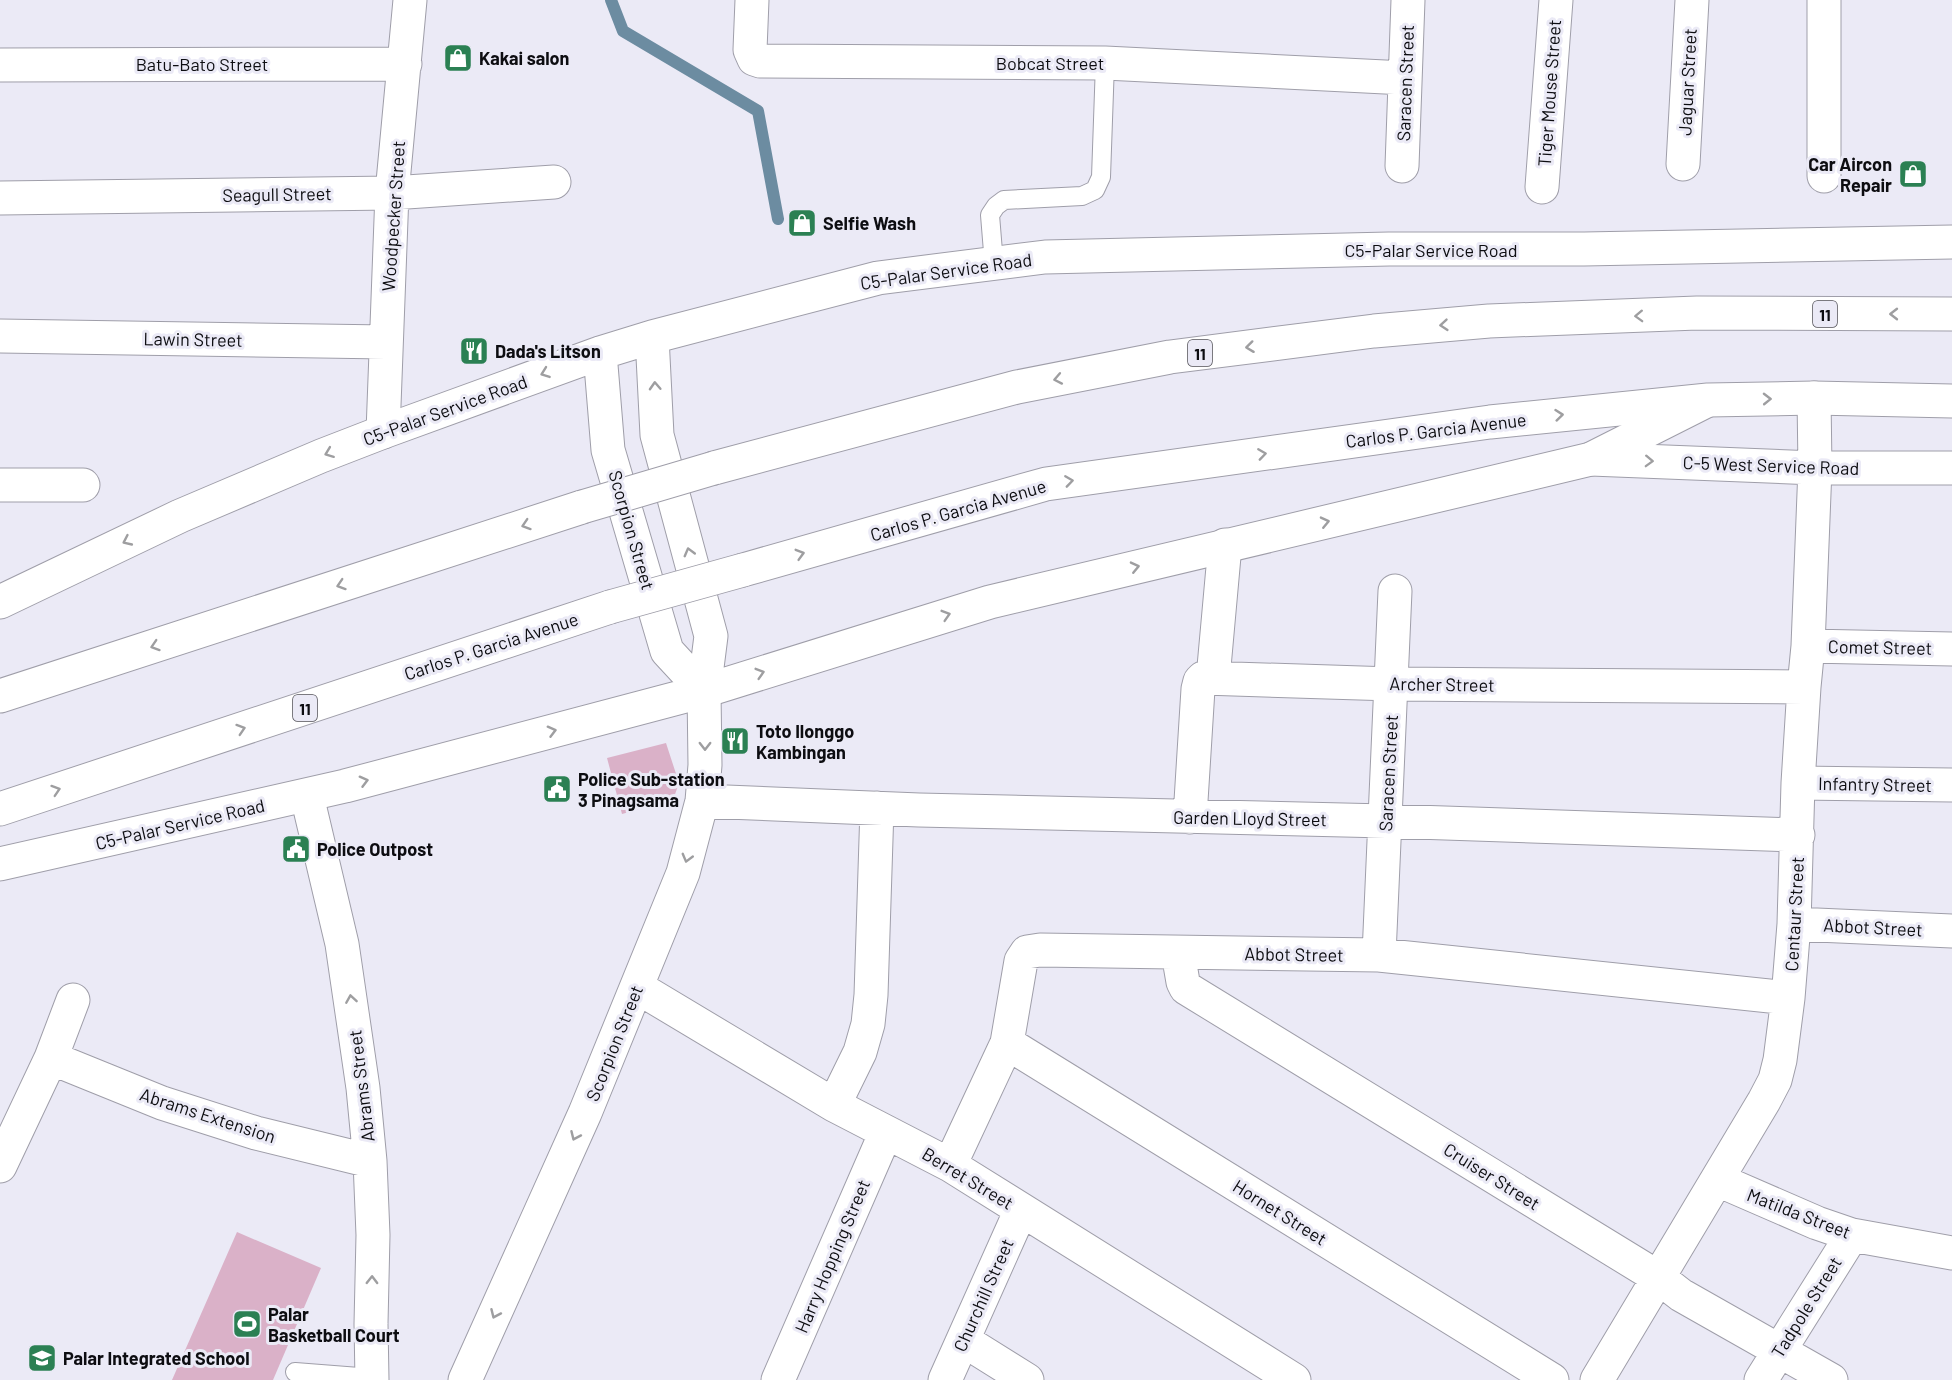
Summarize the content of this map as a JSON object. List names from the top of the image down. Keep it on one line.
{"streets":{"street":["Bobcat Street","Batu-Bato Street","Jaguar Street","Saracen Street","Tiger Mouse Street","Seagull Street","Woodpecker Street","C5-Palar Service Road","11","Lawin Street","Carlos P. Garcia Avenue","C-5 West Service Road","Scorpion Street","Comet Street","Archer Street","Infantry Street","Garden Lloyd Street","Centaur Street","Abbot Street","Abrams Street","Abrams Extension","Cruiser Street","Berret Street","Hornet Street","Matilda Street","Harry Hopping Street","Churchill Street","Tadpole Street"]},"crossings":[["Bobcat Street","Saracen Street"],["Batu-Bato Street","Woodpecker Street"],["Saracen Street","Archer Street"],["Saracen Street","Garden Lloyd Street"],["Saracen Street","Abbot Street"],["Seagull Street","Woodpecker Street"],["Woodpecker Street","C5-Palar Service Road"],["Woodpecker Street","Lawin Street"],["C5-Palar Service Road","Carlos P. Garcia Avenue"],["C5-Palar Service Road","C-5 West Service Road"],["C5-Palar Service Road","Scorpion Street"],["C5-Palar Service Road","Abrams Street"],["Carlos P. Garcia Avenue","Centaur Street"],["C-5 West Service Road","Centaur Street"],["Scorpion Street","Garden Lloyd Street"],["Scorpion Street","Berret Street"],["Comet Street","Centaur Street"],["Archer Street","Centaur Street"],["Infantry Street","Centaur Street"],["Garden Lloyd Street","Centaur Street"],["Centaur Street","Abbot Street"],["Centaur Street","Cruiser Street"],["Centaur Street","Matilda Street"],["Abbot Street","Cruiser Street"],["Abbot Street","Berret Street"],["Abbot Street","Hornet Street"],["Abrams Street","Abrams Extension"],["Cruiser Street","Tadpole Street"],["Berret Street","Harry Hopping Street"],["Berret Street","Churchill Street"],["Matilda Street","Tadpole Street"]],"one_way":["Abrams Street"],"places":{"shop":["Kakai salon","Car Aircon Repair","Selfie Wash"],"restaurant":["Dada's Litson","Toto Ilonggo Kambingan"],"public building":["Police Sub-station 3 Pinagsama","Police Outpost"],"sports":["Palar Basketball Court"],"school or university":["Palar Integrated School"]}}
